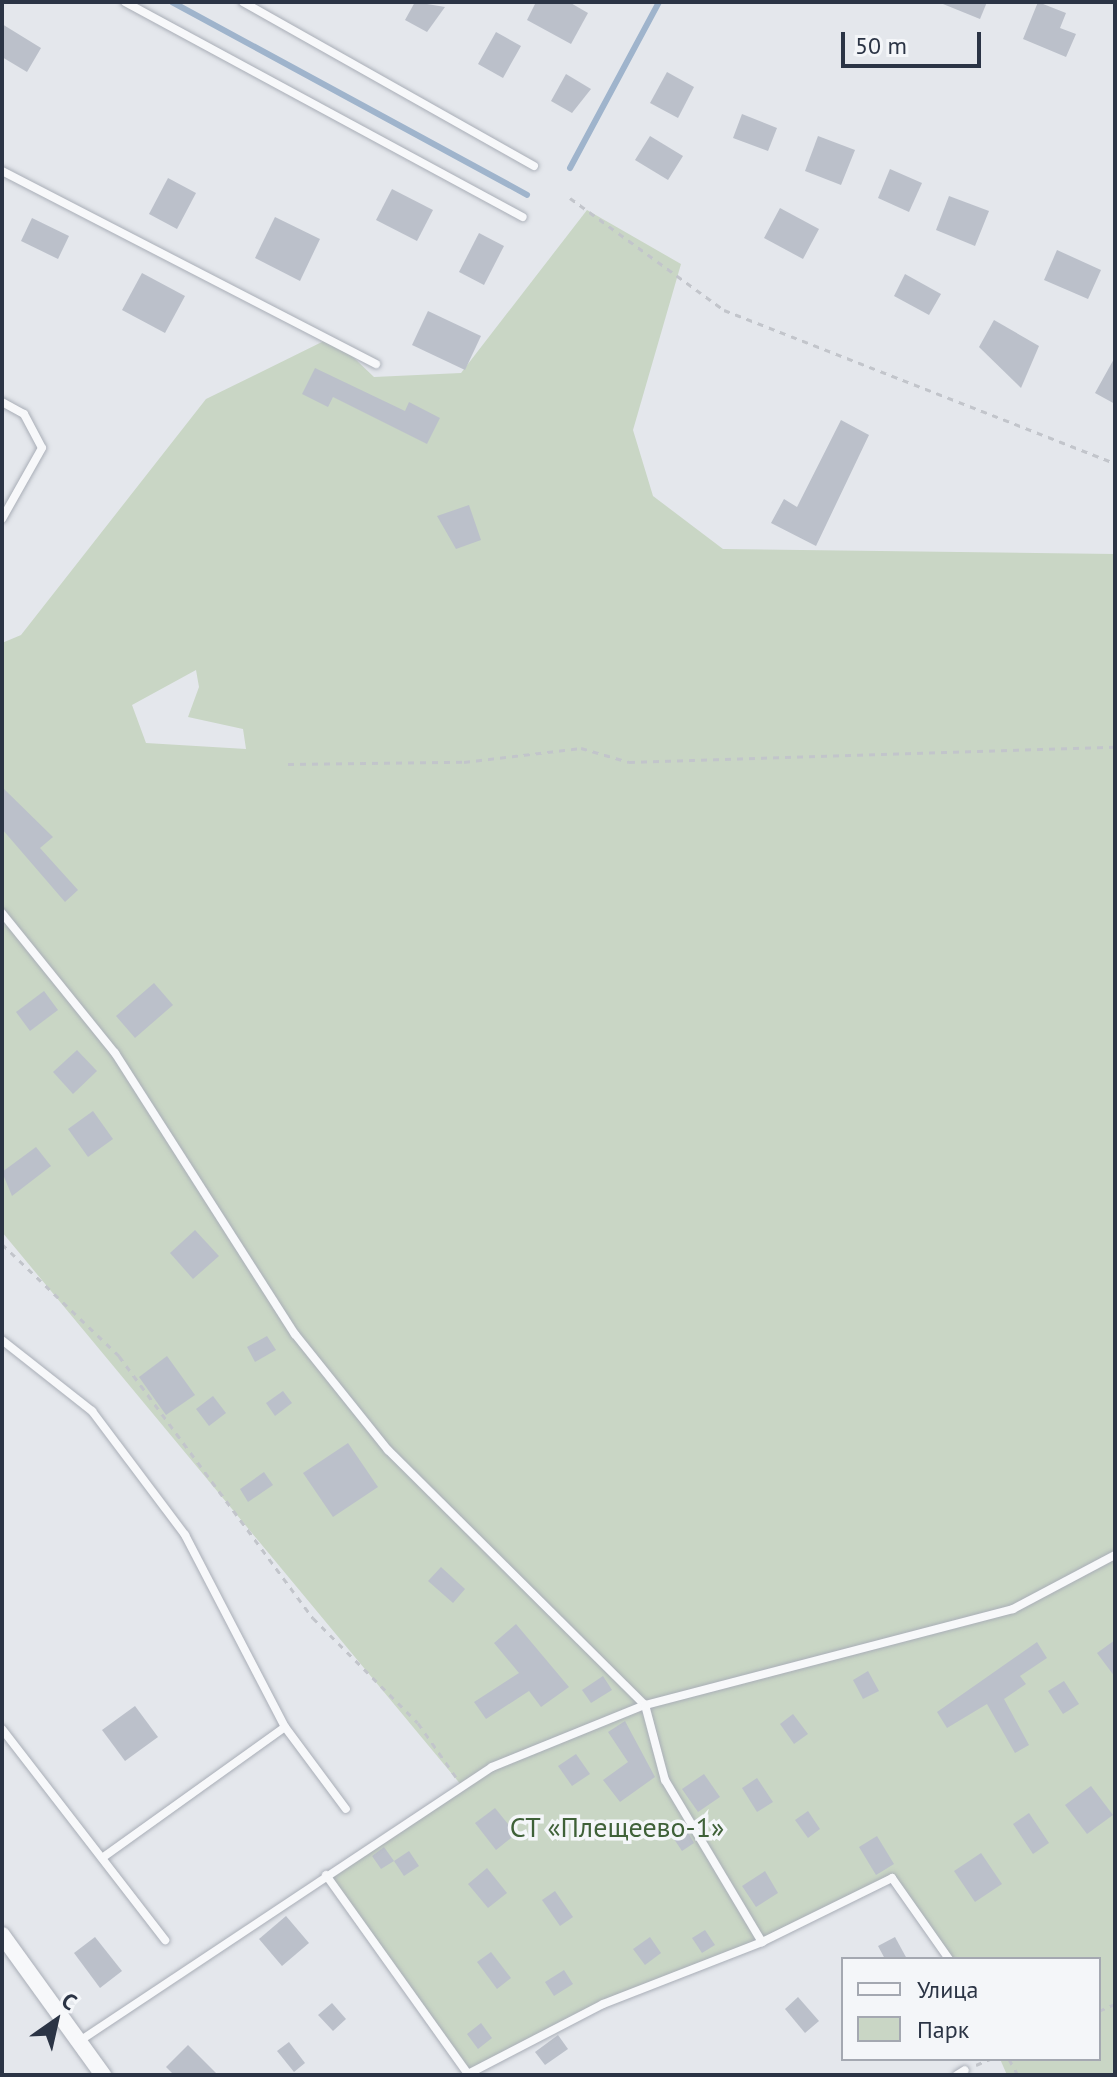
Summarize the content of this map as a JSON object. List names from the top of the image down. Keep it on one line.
{"parks":["СТ «Плещеево-1»"],"legend":["Улица","Парк"],"scale_bar":"50 m","north":"top right"}
